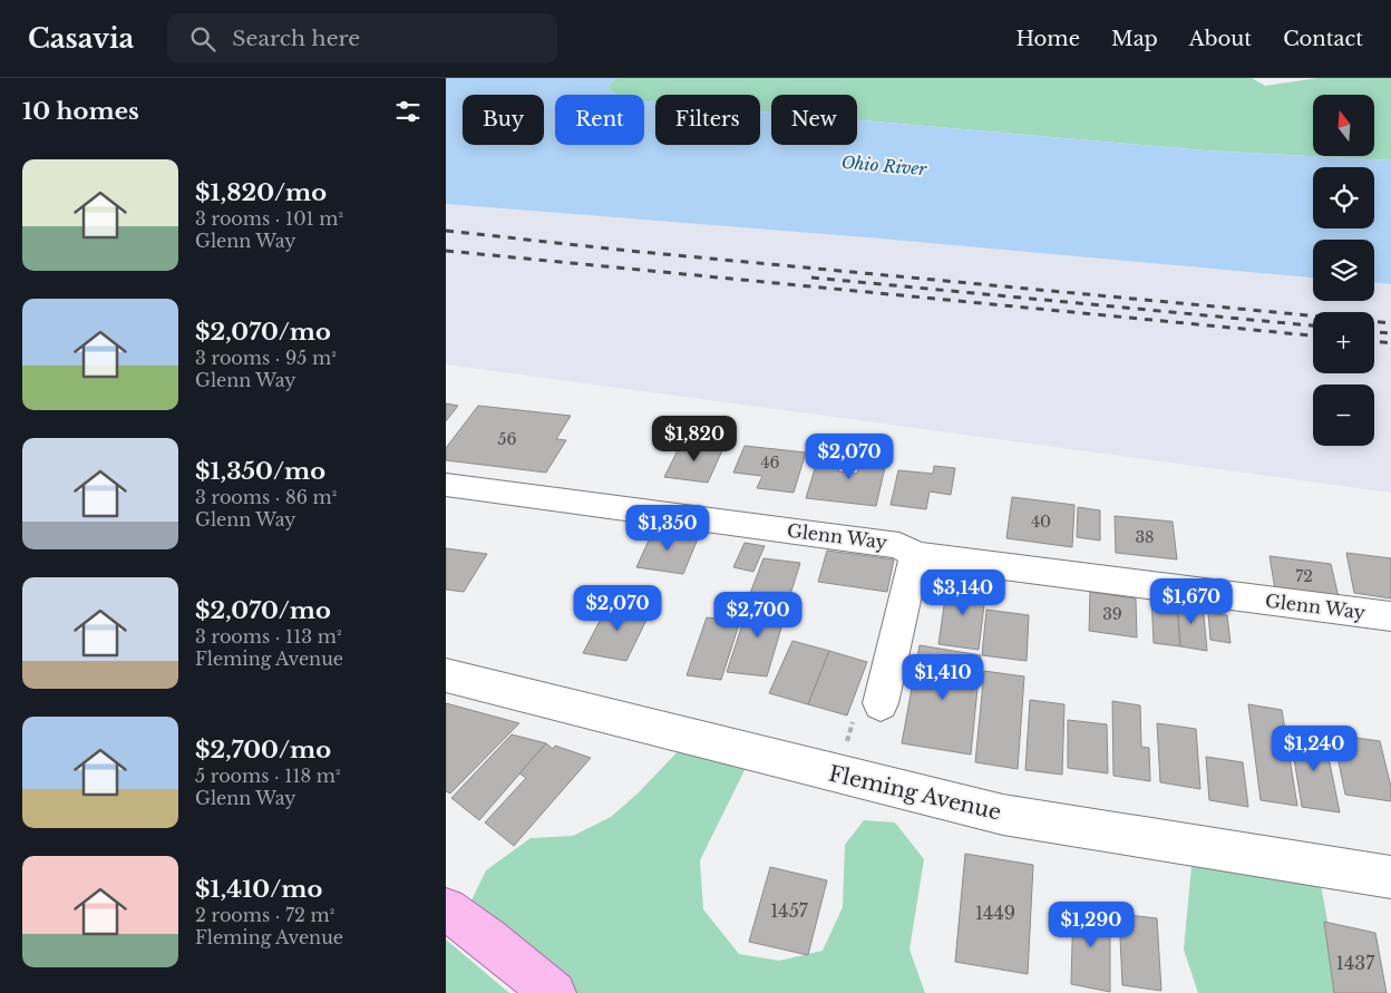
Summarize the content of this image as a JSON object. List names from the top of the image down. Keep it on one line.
{"streets":{"street":["Glenn Way","Fleming Avenue"]},"water":["Ohio River"],"house_numbers":["56","46","40","38","72","39","1457","1449","1437"],"north":"top","page":{"header":"Casavia","search":"Search here","nav":["Home","Map","About","Contact"],"heading":"10 homes","map_buttons":["+","−"],"chip":["Buy","Rent","Filters","New"],"list":[{"name":"$1,820/mo","note":"3 rooms · 101 m² · Glenn Way"},{"name":"$2,070/mo","note":"3 rooms · 95 m² · Glenn Way"},{"name":"$1,350/mo","note":"3 rooms · 86 m² · Glenn Way"},{"name":"$2,070/mo","note":"3 rooms · 113 m² · Fleming Avenue"},{"name":"$2,700/mo","note":"5 rooms · 118 m² · Glenn Way"},{"name":"$1,410/mo","note":"2 rooms · 72 m² · Fleming Avenue"}],"price":["$1,820","$2,070","$1,350","$3,140","$1,670","$2,070","$2,700","$1,410","$1,240","$1,290"]}}
